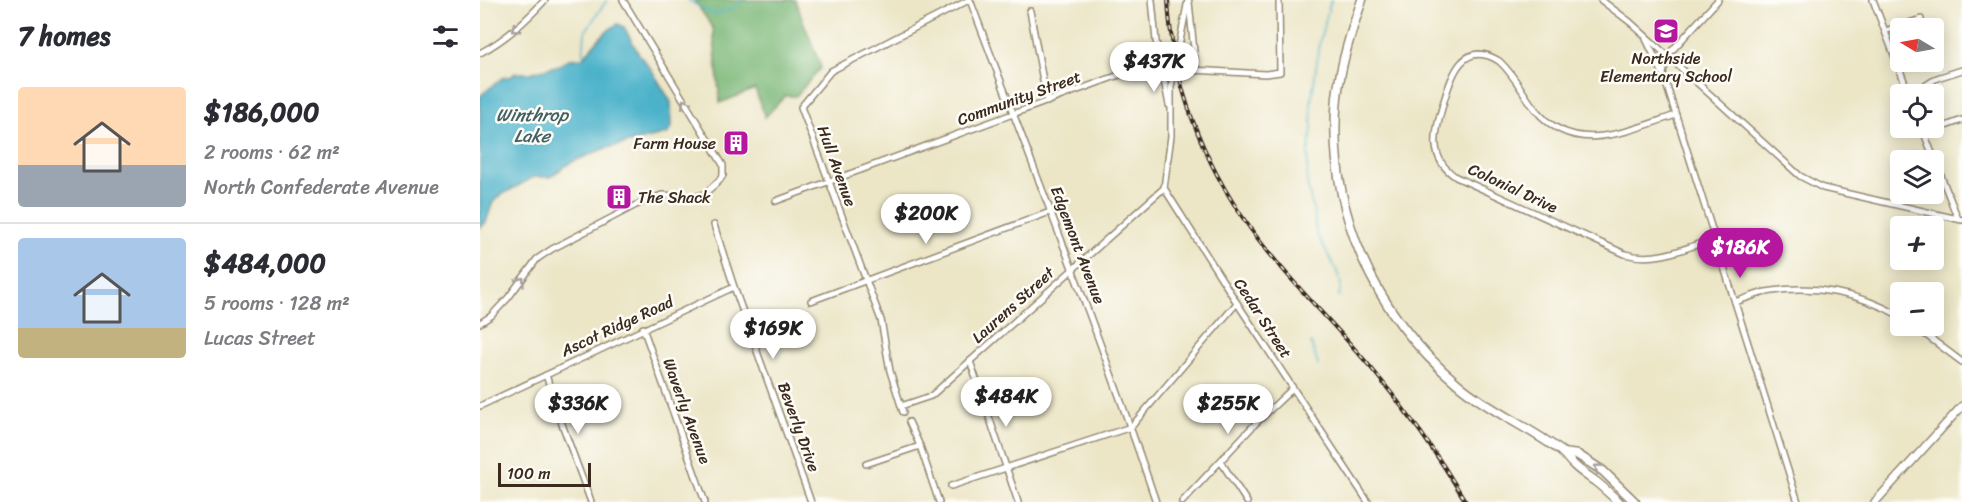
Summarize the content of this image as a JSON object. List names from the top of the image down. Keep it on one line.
{"streets":{"street":["Community Street","Hull Avenue","Colonial Drive","Edgemont Avenue","Laurens Street","Cedar Street","Ascot Ridge Road","Waverly Avenue","Beverly Drive"]},"crossings":[["Community Street","Hull Avenue"],["Community Street","Edgemont Avenue"],["Hull Avenue","Edgemont Avenue"],["Hull Avenue","Laurens Street"],["Edgemont Avenue","Laurens Street"],["Laurens Street","Cedar Street"],["Ascot Ridge Road","Waverly Avenue"],["Ascot Ridge Road","Beverly Drive"]],"water":["Winthrop Lake"],"places":{"school or university":["Northside Elementary School"],"building":["Farm House","The Shack"]},"scale_bar":"100 m","north":"left","page":{"heading":"7 homes","map_buttons":["+","−"],"price":["$437K","$200K","$186K","$169K","$484K","$336K","$255K"],"list":[{"name":"$186,000","note":"2 rooms · 62 m² · North Confederate Avenue"},{"name":"$484,000","note":"5 rooms · 128 m² · Lucas Street"}],"scale":"100 m"}}
